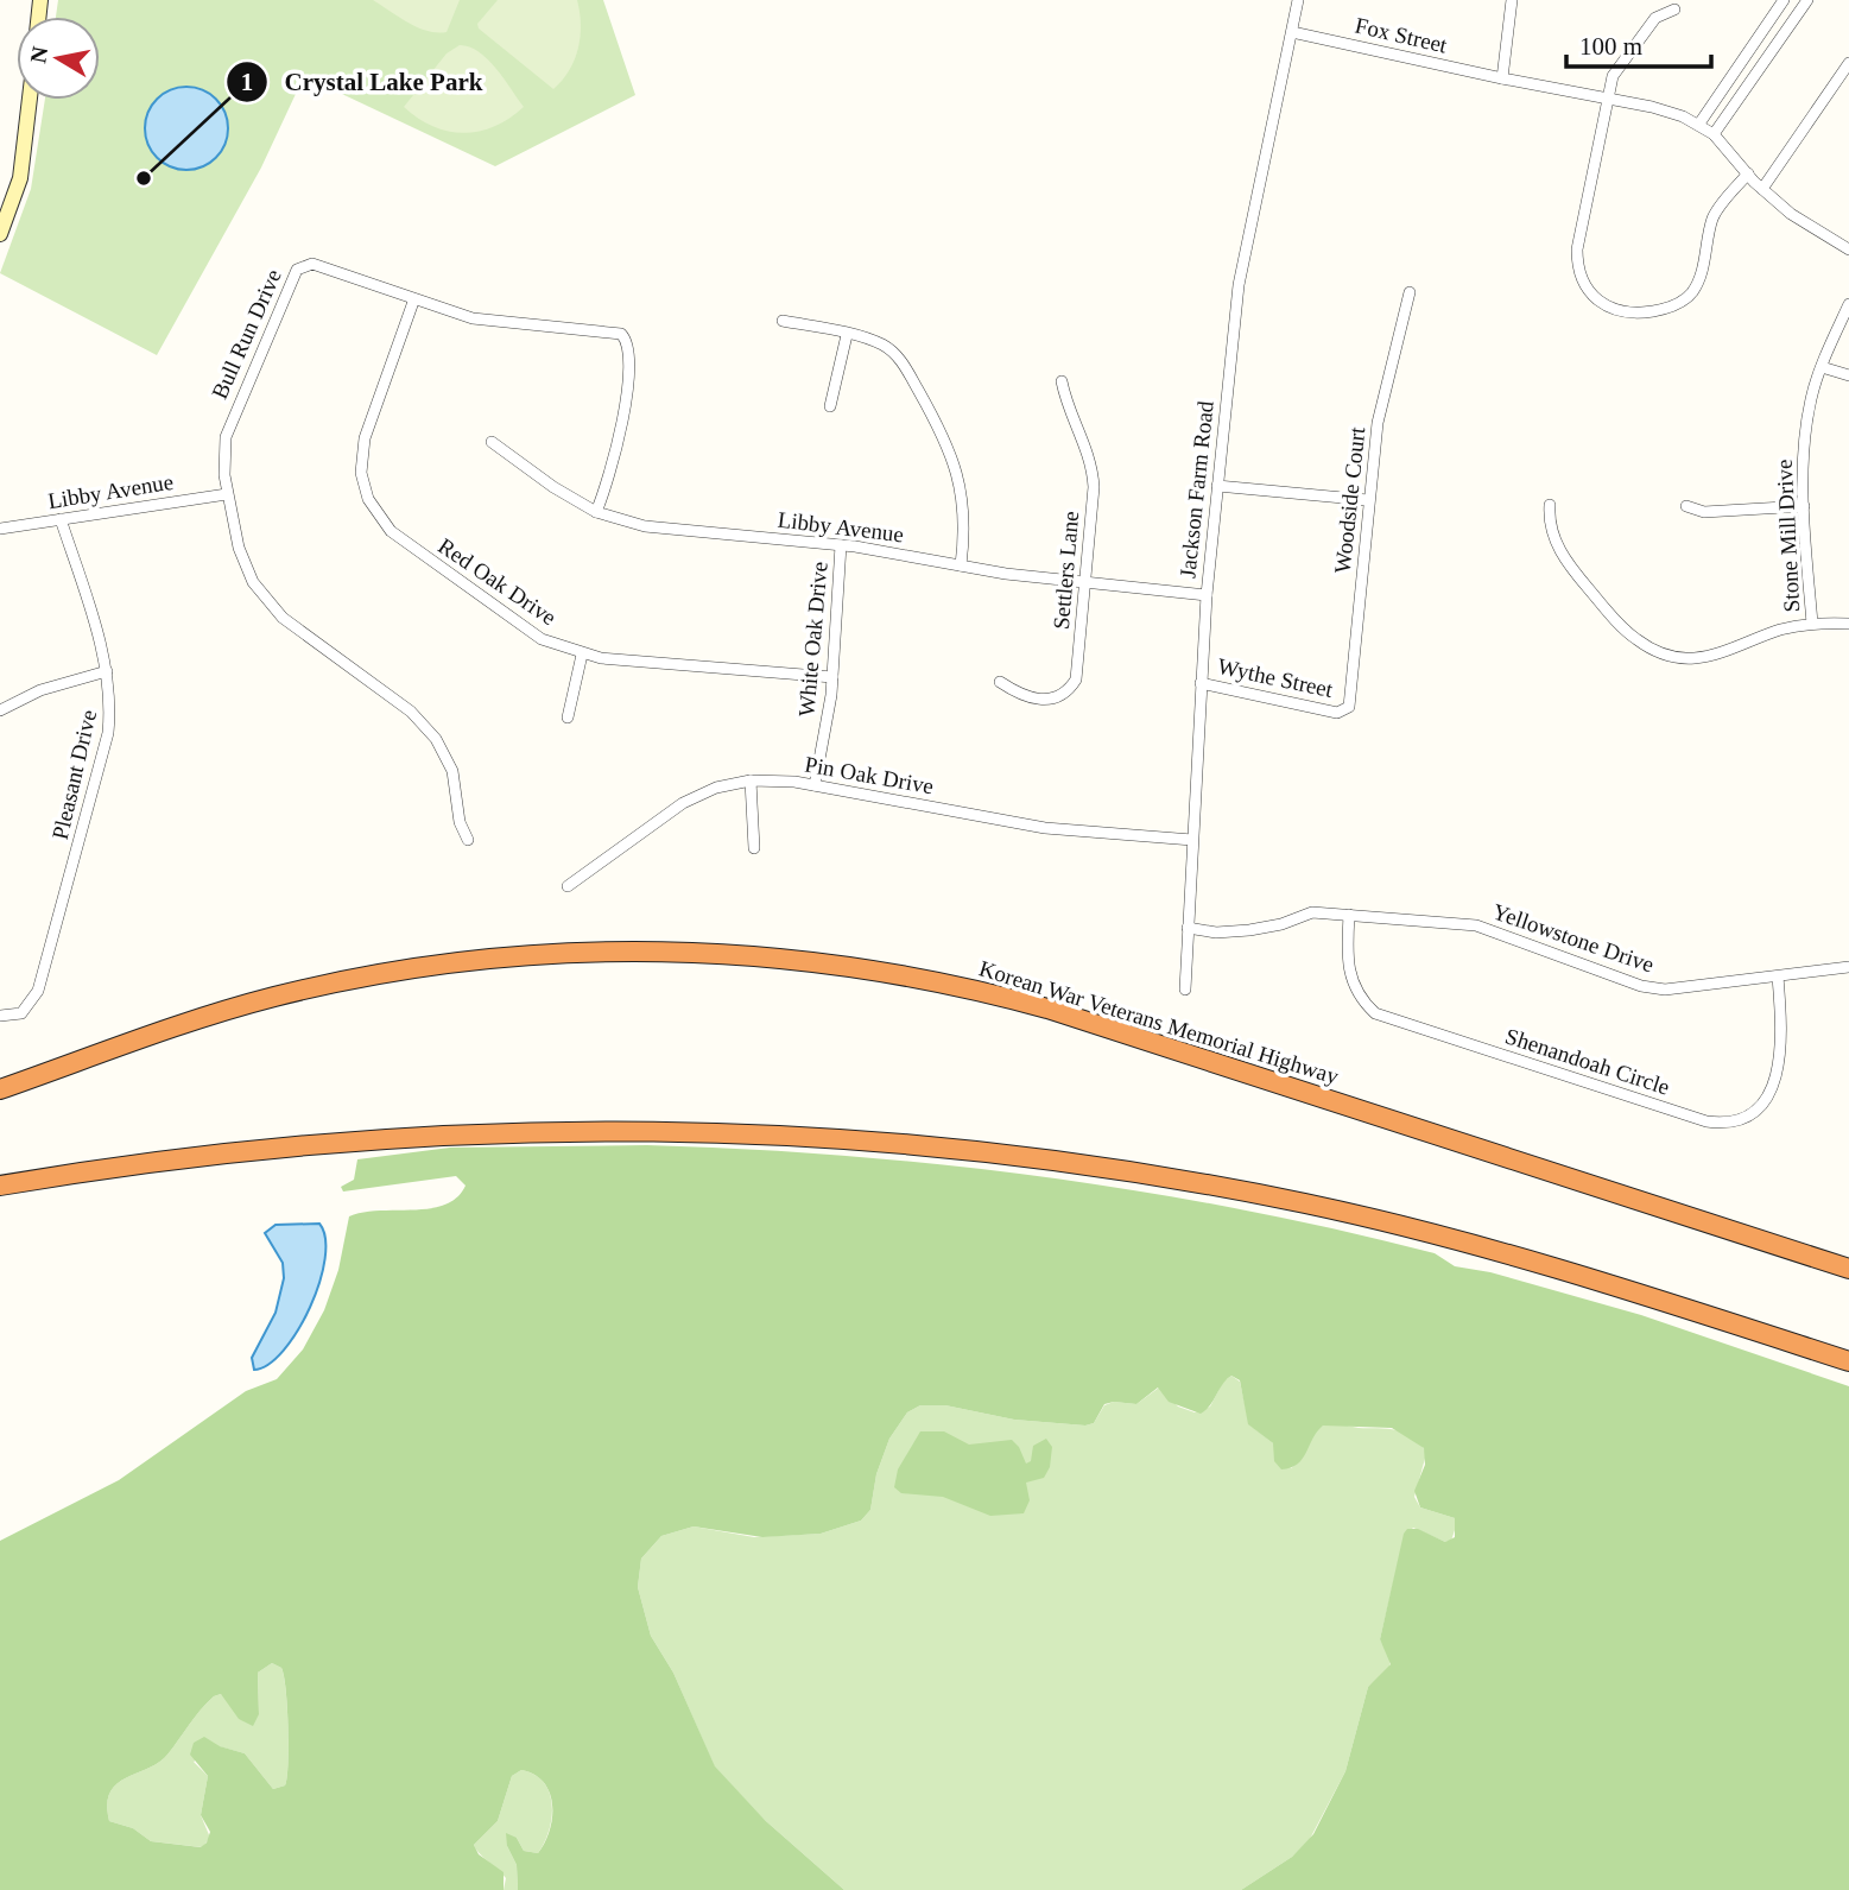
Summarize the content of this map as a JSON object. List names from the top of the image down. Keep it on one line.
{"streets":{"highway":["Korean War Veterans Memorial Highway"],"street":["Fox Street","Bull Run Drive","Jackson Farm Road","Libby Avenue","Woodside Court","Stone Mill Drive","Settlers Lane","Red Oak Drive","White Oak Drive","Wythe Street","Pleasant Drive","Pin Oak Drive","Yellowstone Drive","Shenandoah Circle"]},"crossings":[["Fox Street","Jackson Farm Road"],["Bull Run Drive","Libby Avenue"],["Bull Run Drive","Red Oak Drive"],["Jackson Farm Road","Libby Avenue"],["Jackson Farm Road","Wythe Street"],["Jackson Farm Road","Pin Oak Drive"],["Jackson Farm Road","Yellowstone Drive"],["Libby Avenue","Settlers Lane"],["Libby Avenue","White Oak Drive"],["Libby Avenue","Pleasant Drive"],["Woodside Court","Wythe Street"],["Red Oak Drive","White Oak Drive"],["White Oak Drive","Pin Oak Drive"],["Yellowstone Drive","Shenandoah Circle"]],"places":["Crystal Lake Park"],"scale_bar":"100 m","north":"left"}
